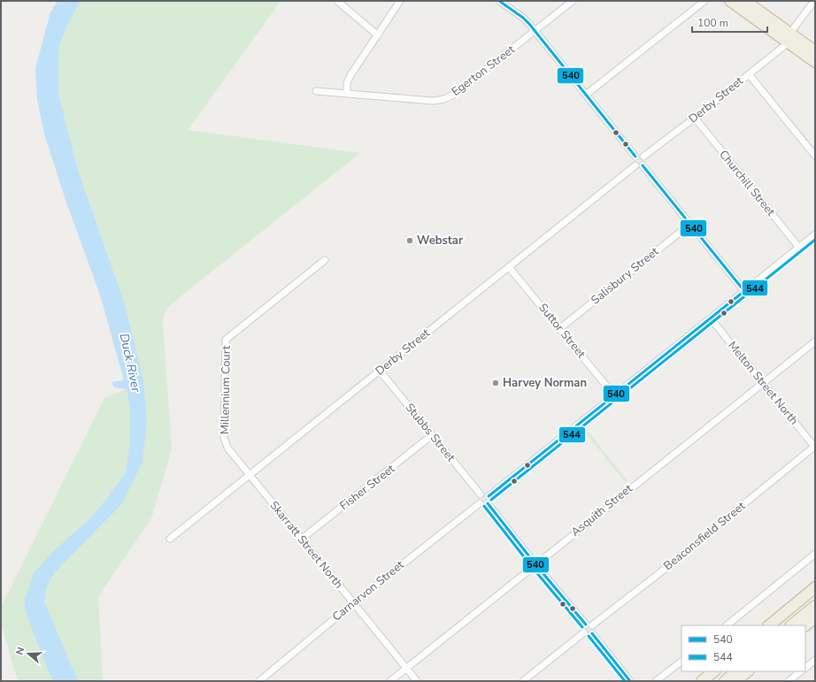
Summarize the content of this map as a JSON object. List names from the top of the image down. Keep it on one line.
{"streets":{"street":["Egerton Street","Derby Street","Churchill Street","Salisbury Street","Suttor Street","Melton Street North","Millennium Court","Stubbs Street","Fisher Street","Asquith Street","Beaconsfield Street","Skarratt Street North","Carnarvon Street"]},"crossings":[["Derby Street","Churchill Street"],["Derby Street","Suttor Street"],["Derby Street","Millennium Court"],["Derby Street","Stubbs Street"],["Derby Street","Skarratt Street North"],["Salisbury Street","Suttor Street"],["Melton Street North","Asquith Street"],["Melton Street North","Beaconsfield Street"],["Millennium Court","Skarratt Street North"],["Stubbs Street","Fisher Street"],["Stubbs Street","Carnarvon Street"],["Fisher Street","Skarratt Street North"],["Asquith Street","Skarratt Street North"],["Skarratt Street North","Carnarvon Street"]],"water":["Duck River"],"places":["Webstar","Harvey Norman"],"lines":["transit line 540","transit line 544"],"legend":["540","544"],"scale_bar":"100 m","north":"left"}
